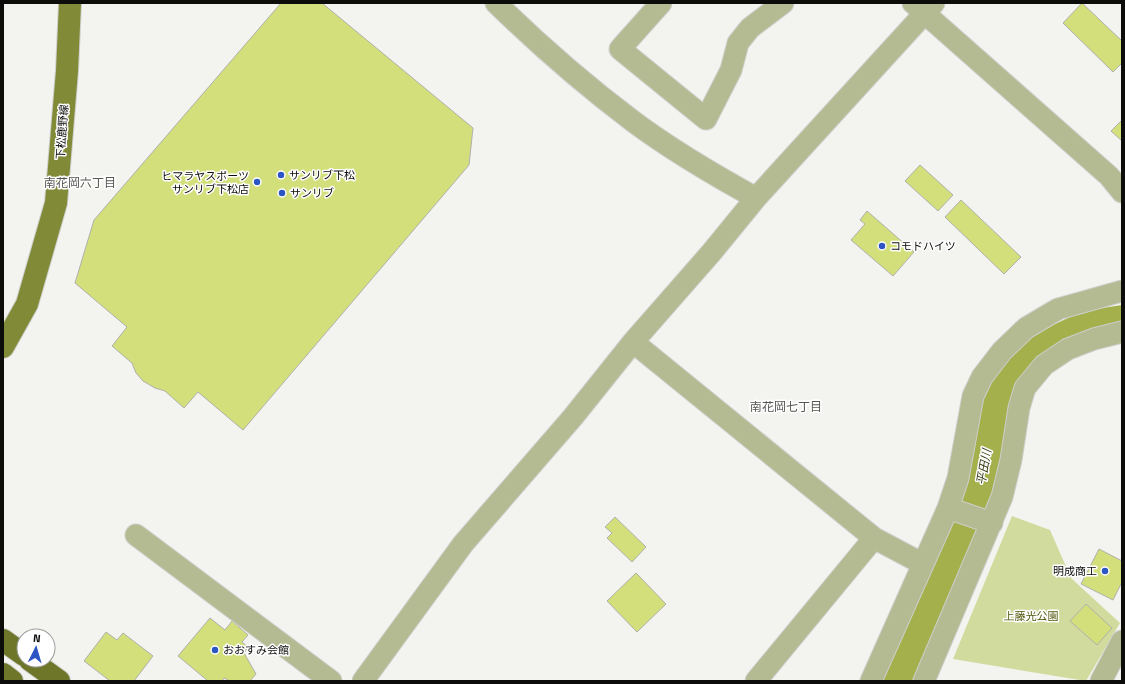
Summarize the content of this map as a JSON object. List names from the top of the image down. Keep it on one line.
{"streets":{"main road":["下松鹿野線"]},"districts":["南花岡六丁目","南花岡七丁目"],"water":["平田川"],"parks":["上藤光公園"],"places":["サンリブ下松","ヒマラヤスポーツ サンリブ下松店","サンリブ","コモドハイツ","明成商工","おおすみ会館"],"north":"top"}
